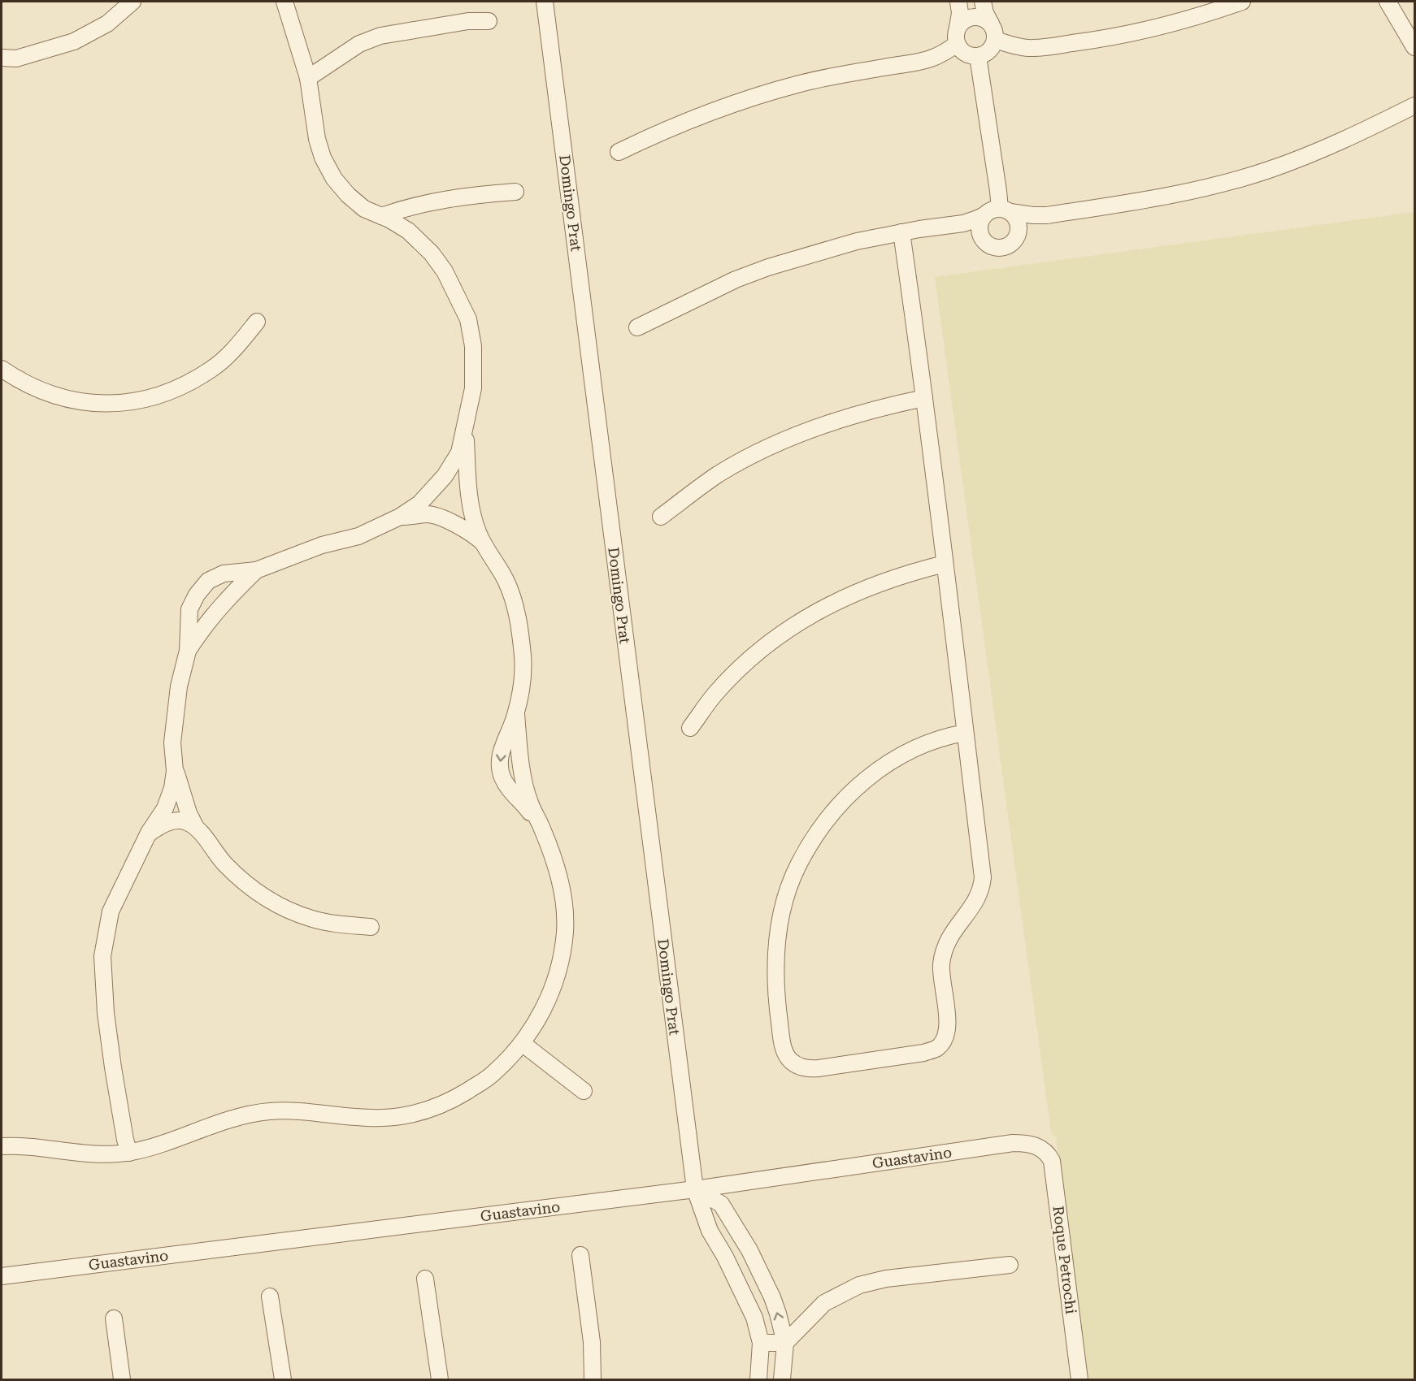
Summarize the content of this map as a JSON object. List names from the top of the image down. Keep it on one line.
{"streets":{"street":["Domingo Prat","Guastavino","Roque Petrochi"]},"crossings":[["Domingo Prat","Guastavino"],["Guastavino","Roque Petrochi"]]}
